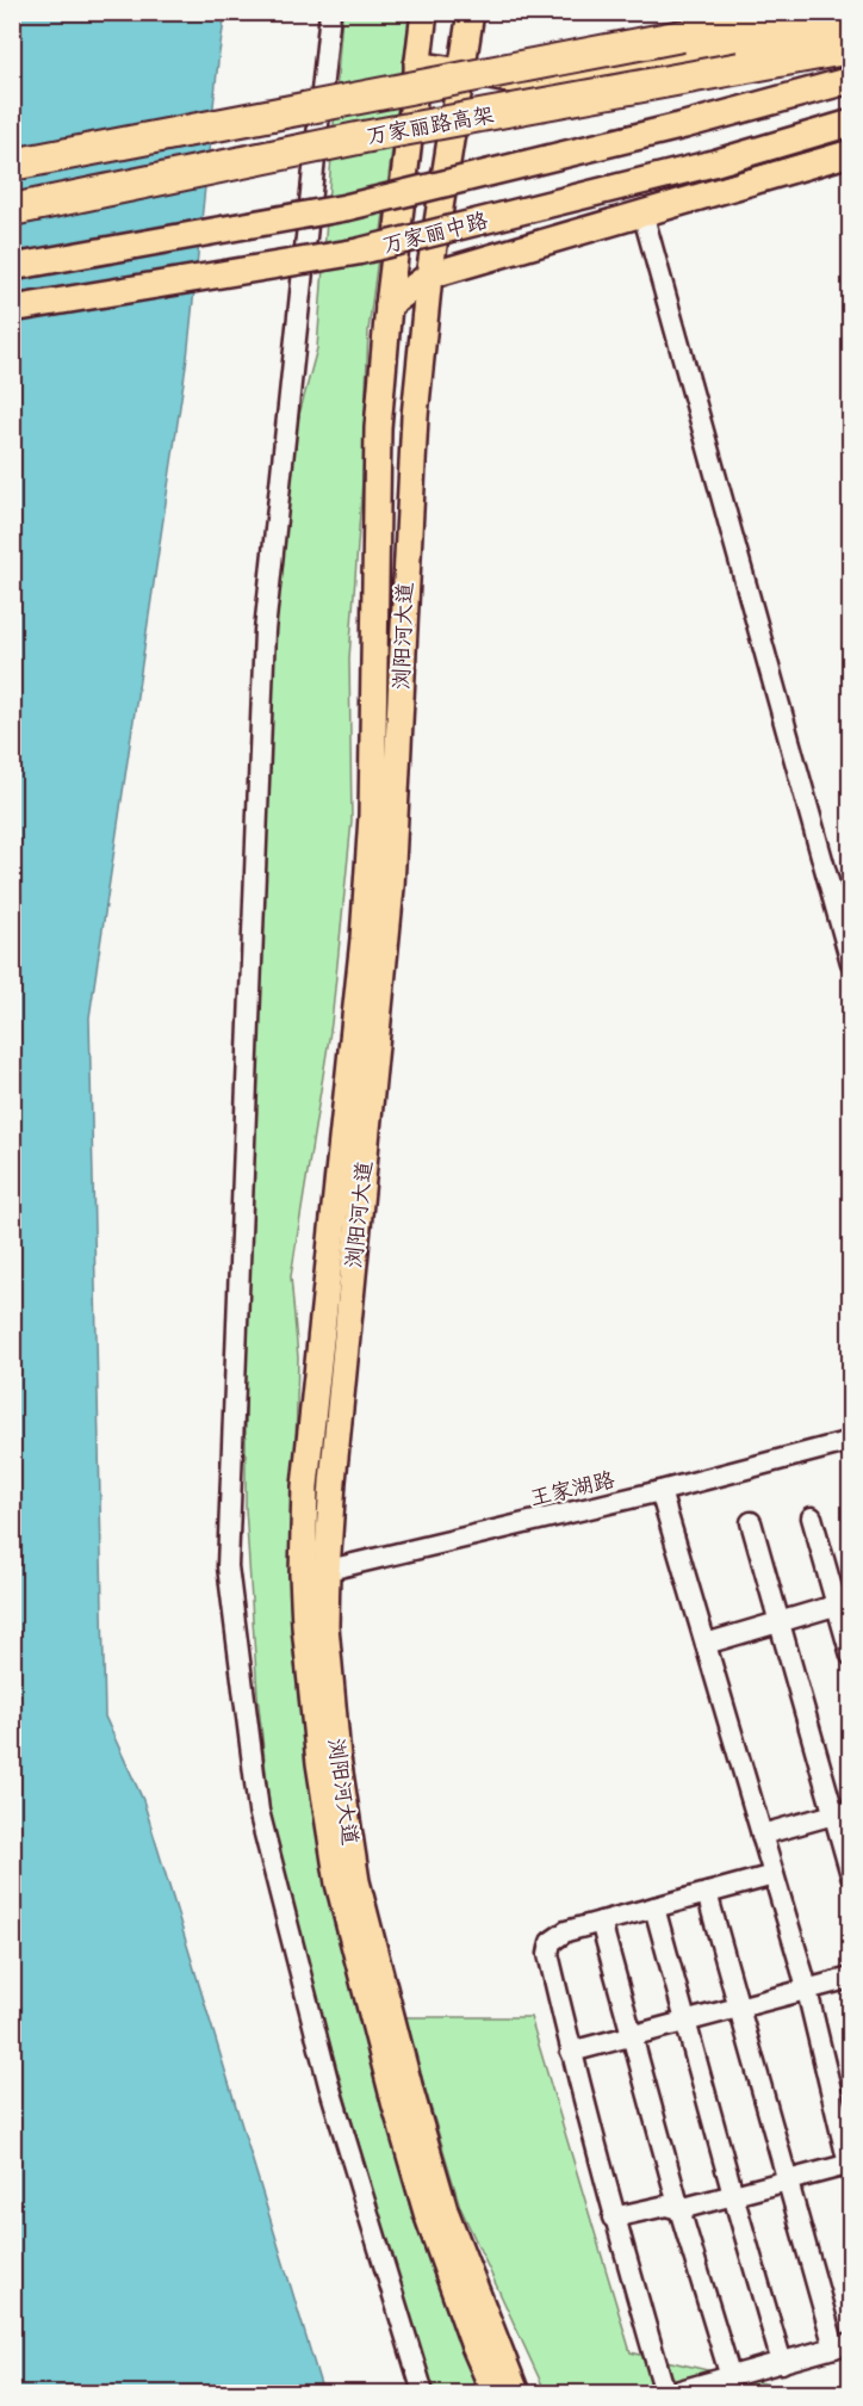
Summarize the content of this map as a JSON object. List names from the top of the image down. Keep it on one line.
{"streets":{"highway":["万家丽路高架"],"main road":["万家丽中路","浏阳河大道"],"street":["王家湖路"]},"crossings":[["浏阳河大道","王家湖路"]]}
